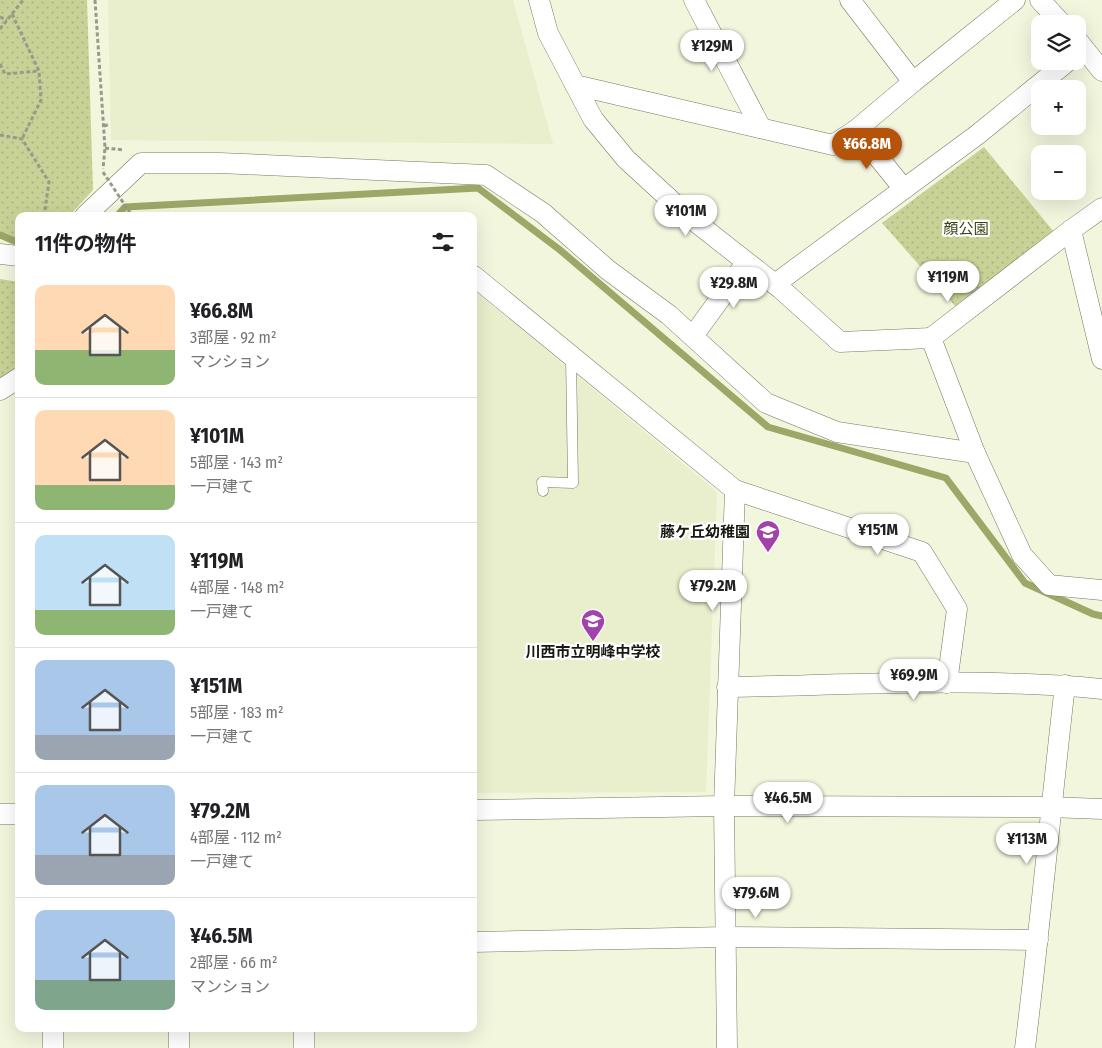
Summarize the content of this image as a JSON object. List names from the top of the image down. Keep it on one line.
{"parks":["顔公園"],"places":{"school or university":["藤ケ丘幼稚園","川西市立明峰中学校"]},"page":{"map_buttons":["+","−"],"price":["¥129M","¥66.8M","¥101M","¥119M","¥29.8M","¥151M","¥79.2M","¥69.9M","¥46.5M","¥113M","¥79.6M"],"heading":"11件の物件","list":[{"name":"¥66.8M","note":"3部屋 · 92 m² · マンション"},{"name":"¥101M","note":"5部屋 · 143 m² · 一戸建て"},{"name":"¥119M","note":"4部屋 · 148 m² · 一戸建て"},{"name":"¥151M","note":"5部屋 · 183 m² · 一戸建て"},{"name":"¥79.2M","note":"4部屋 · 112 m² · 一戸建て"},{"name":"¥46.5M","note":"2部屋 · 66 m² · マンション"}]}}
